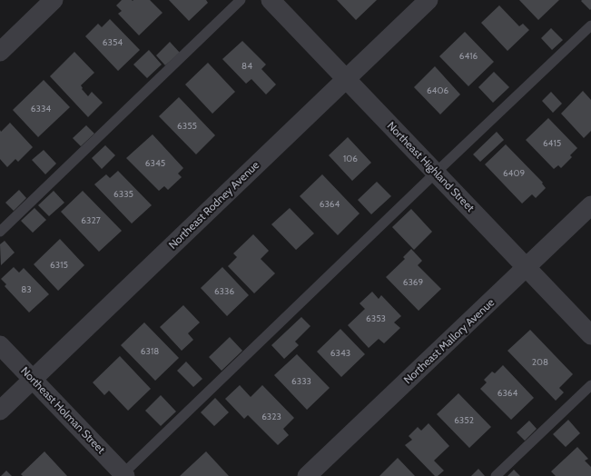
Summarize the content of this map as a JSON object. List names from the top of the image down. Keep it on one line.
{"streets":{"street":["Northeast Highland Street","Northeast Rodney Avenue","Northeast Mallory Avenue","Northeast Holman Street"]},"crossings":[["Northeast Highland Street","Northeast Rodney Avenue"],["Northeast Highland Street","Northeast Mallory Avenue"],["Northeast Rodney Avenue","Northeast Holman Street"]],"house_numbers":["6354","6416","84","6406","6334","6355","6415","106","6345","6409","6335","6364","6327","6315","6369","83","6336","6353","6318","6343","208","6333","6364","6323","6352"]}
